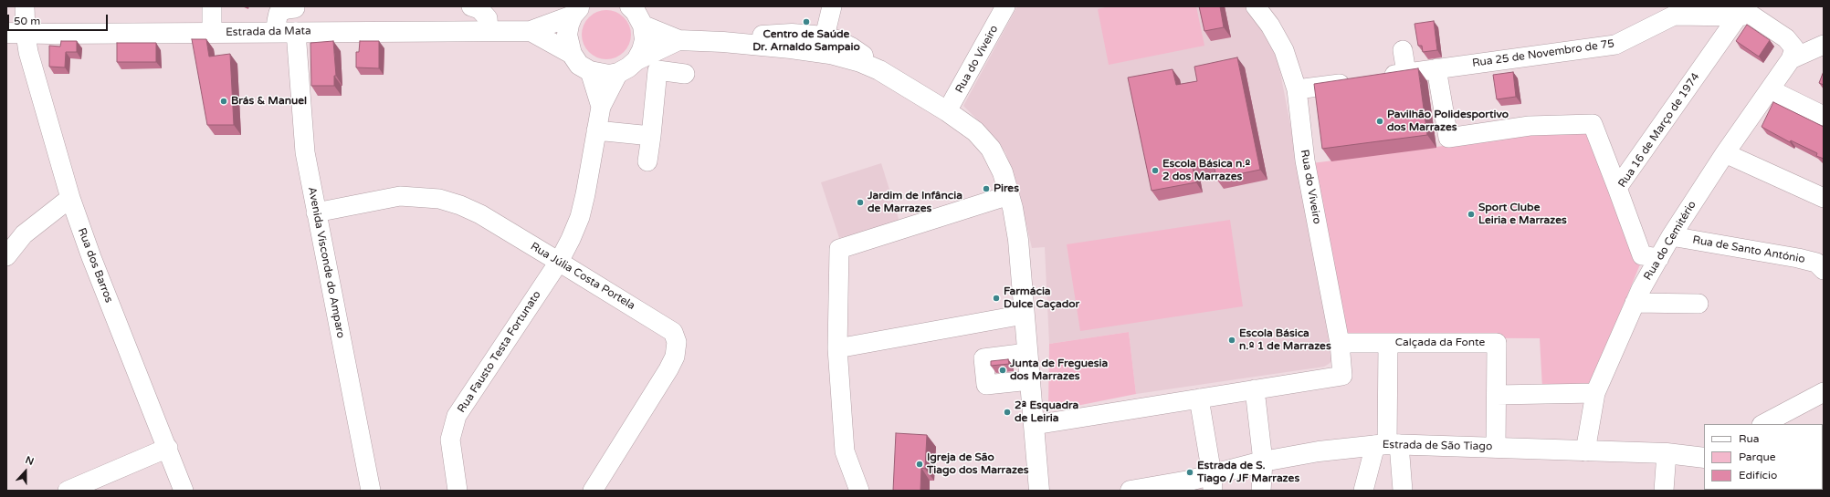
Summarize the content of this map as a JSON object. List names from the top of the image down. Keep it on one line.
{"streets":{"main road":["Estrada da Mata","Estrada de São Tiago"],"street":["Rua 25 de Novembro de 75","Rua do Viveiro","Rua 16 de Março de 1974","Rua do Cemitério","Rua de Santo António","Avenida Visconde do Amparo","Rua dos Barros","Rua Júlia Costa Portela","Calçada da Fonte","Rua Fausto Testa Fortunato"]},"crossings":[["Estrada da Mata","Avenida Visconde do Amparo"],["Estrada da Mata","Rua dos Barros"],["Rua 25 de Novembro de 75","Rua 16 de Março de 1974"],["Rua 25 de Novembro de 75","Rua do Cemitério"],["Rua 16 de Março de 1974","Rua do Cemitério"],["Rua do Cemitério","Rua de Santo António"],["Rua do Cemitério","Estrada de São Tiago"],["Avenida Visconde do Amparo","Rua Júlia Costa Portela"],["Rua Júlia Costa Portela","Rua Fausto Testa Fortunato"],["Calçada da Fonte","Estrada de São Tiago"]],"places":["Centro de Saúde Dr. Arnaldo Sampaio","Brás & Manuel","Pavilhão Polidesportivo dos Marrazes","Escola Básica n.º 2 dos Marrazes","Pires","Jardim de Infância de Marrazes","Sport Clube Leiria e Marrazes","Farmácia Dulce Caçador","Escola Básica n.º 1 de Marrazes","Junta de Freguesia dos Marrazes","2ª Esquadra de Leiria","Igreja de São Tiago dos Marrazes","Estrada de S. Tiago / JF Marrazes"],"legend":["Rua","Parque","Edifício"],"scale_bar":"50 m","north":"top"}
